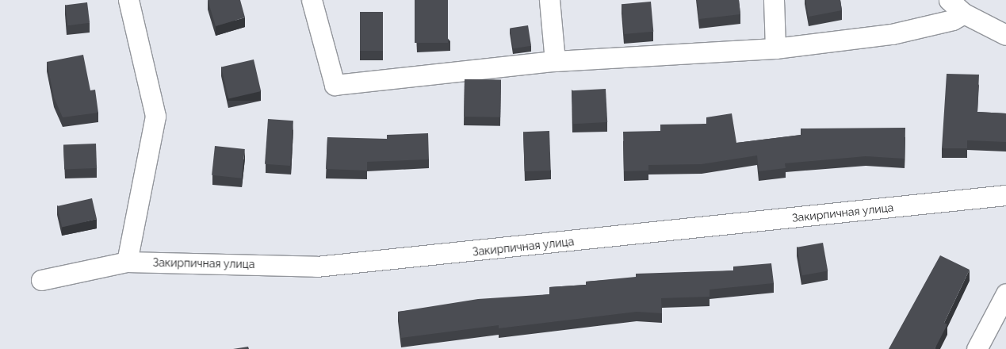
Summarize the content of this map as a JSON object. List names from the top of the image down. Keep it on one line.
{"streets":{"street":["Закирпичная улица"]}}
